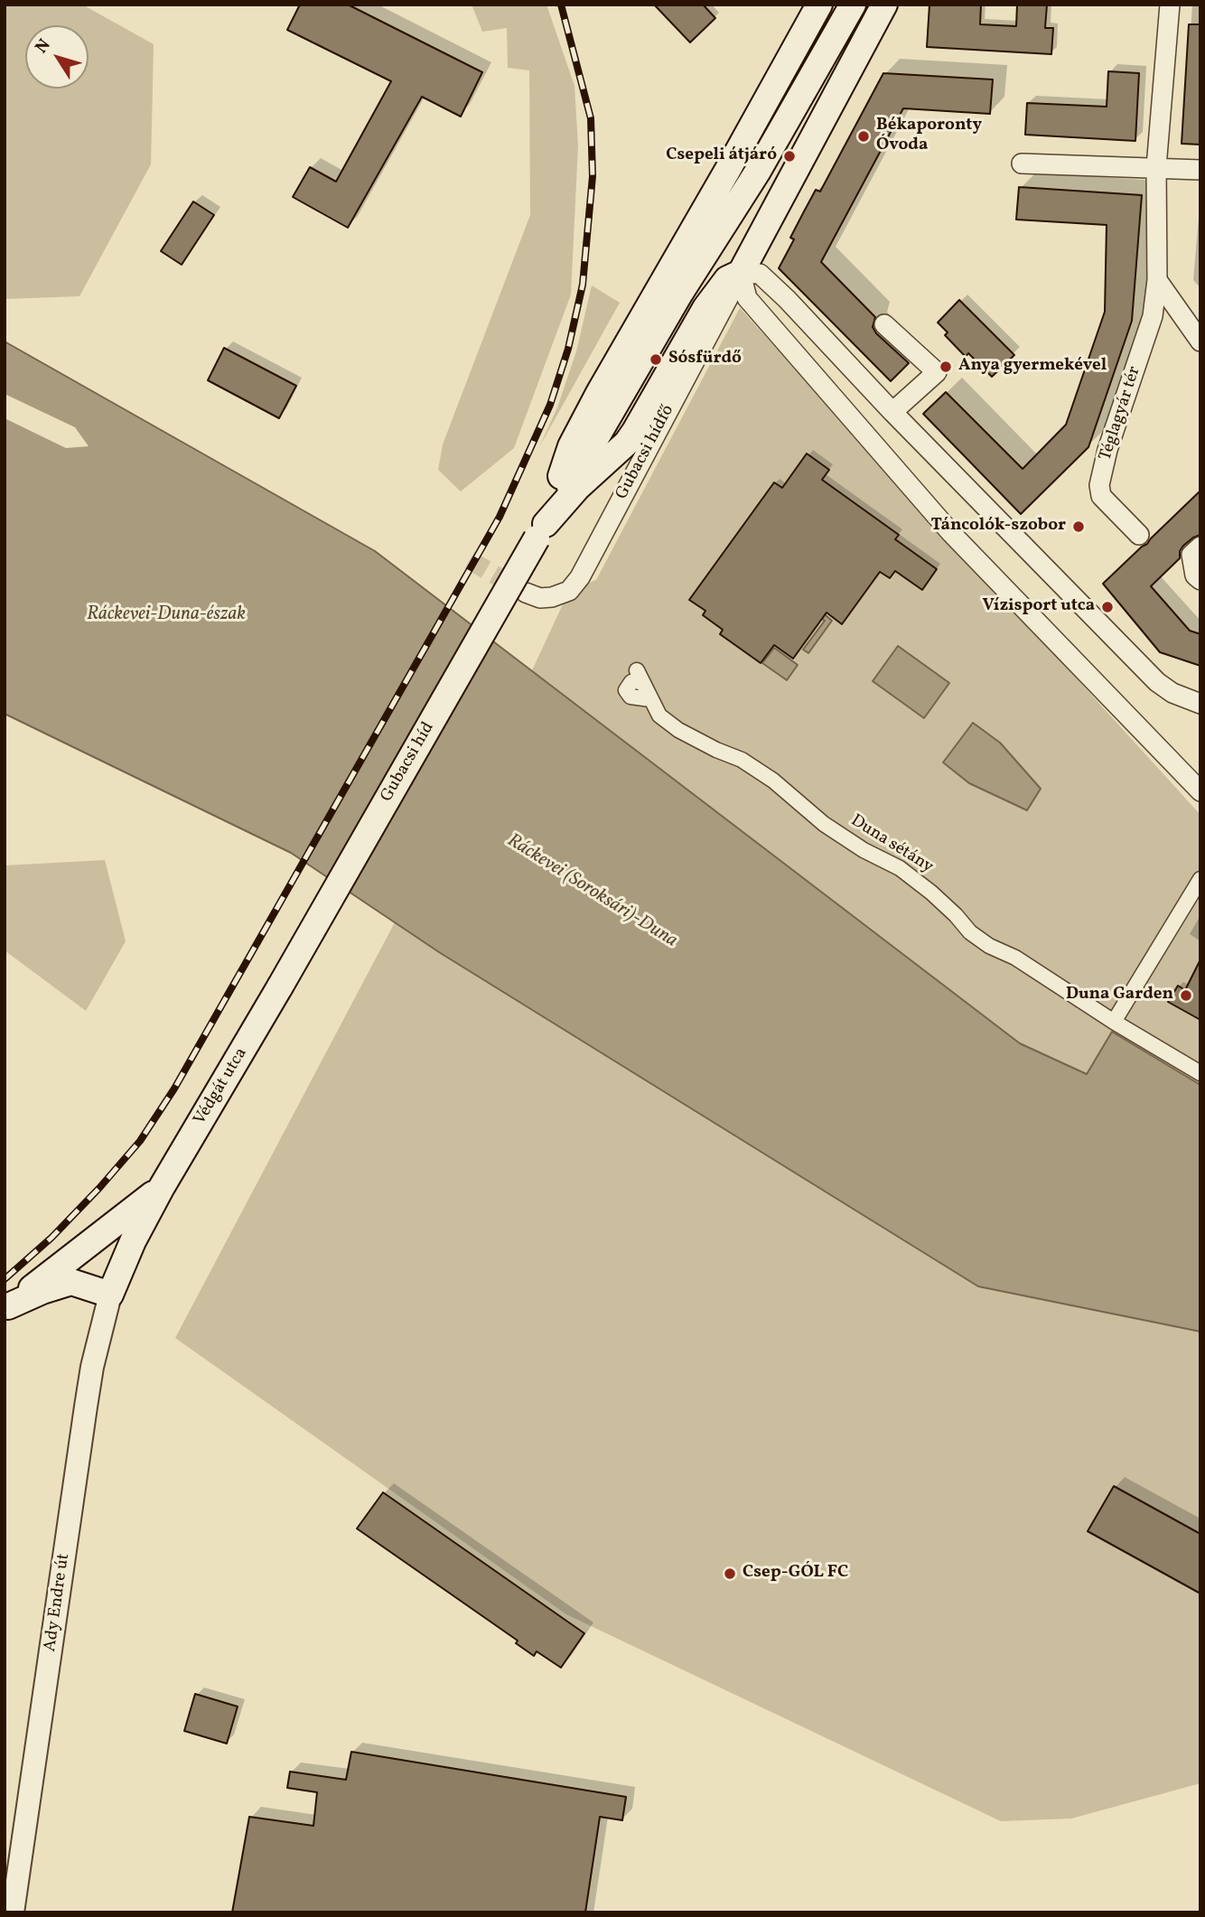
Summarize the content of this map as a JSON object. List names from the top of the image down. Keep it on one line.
{"streets":{"main road":["Gubacsi híd","Védgát utca"],"street":["Téglagyár tér","Gubacsi hídfő","Duna sétány","Ady Endre út"]},"crossings":[["Gubacsi híd","Védgát utca"],["Védgát utca","Ady Endre út"]],"water":["Ráckevei-Duna-észak","Ráckevei (Soroksári)-Duna"],"places":["Békaporonty Óvoda","Csepeli átjáró","Sósfürdő","Anya gyermekével","Táncolók-szobor","Vízisport utca","Duna Garden","Csep-GÓL FC"],"north":"top left"}
